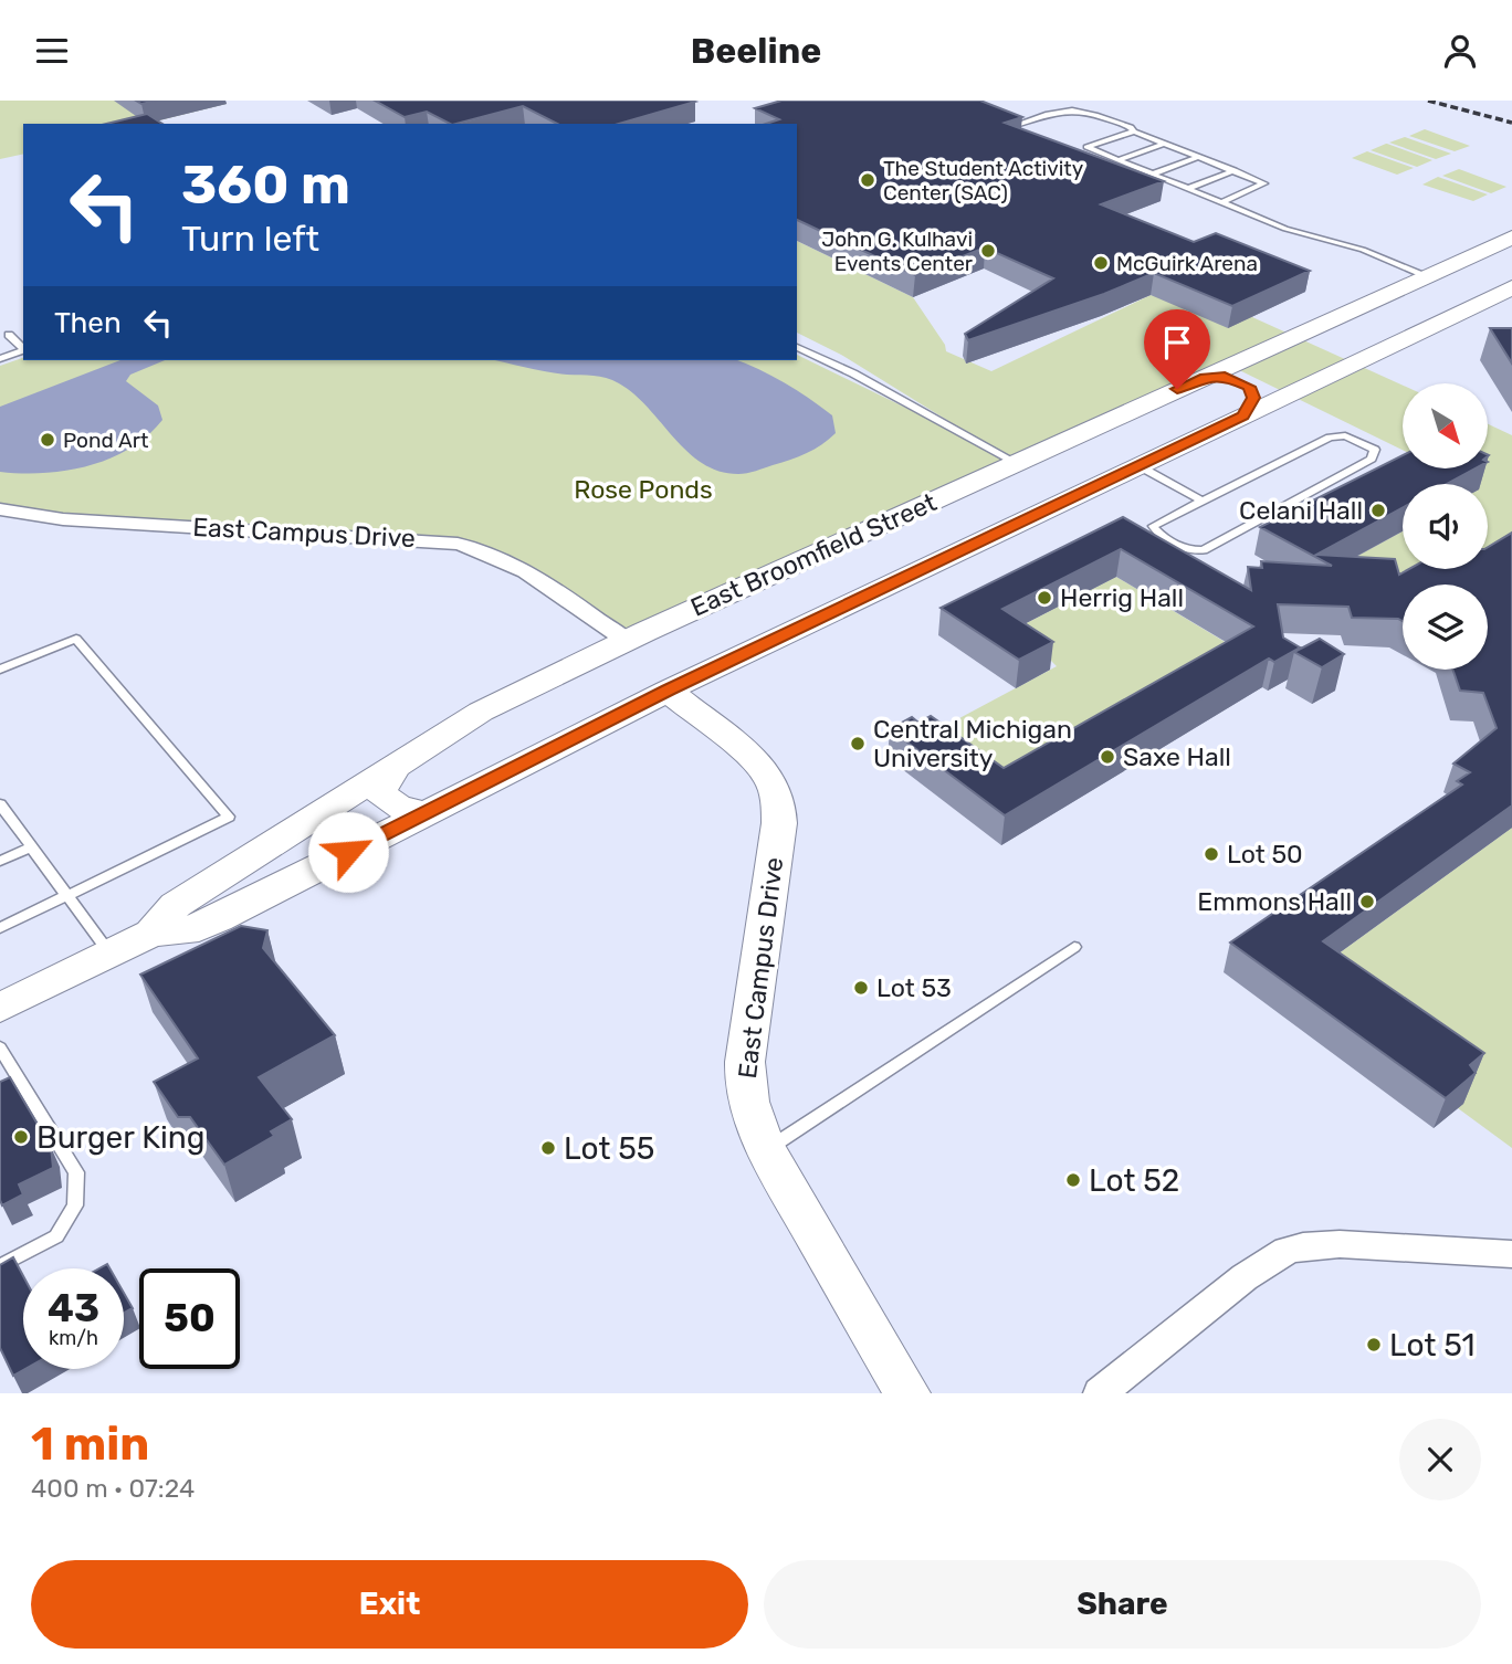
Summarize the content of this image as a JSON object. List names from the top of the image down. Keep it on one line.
{"streets":{"main road":["East Campus Drive","East Broomfield Street"]},"crossings":[["East Campus Drive","East Broomfield Street"]],"parks":["Rose Ponds"],"places":["The Student Activity Center (SAC)","John G. Kulhavi Events Center","McGuirk Arena","Pond Art","Celani Hall","Herrig Hall","Central Michigan University","Saxe Hall","Lot 50","Emmons Hall","Lot 53","Burger King","Lot 55","Lot 52","Lot 51"],"north":"bottom right","page":{"header":"Beeline","turn":["360 m","Turn left"],"then":"Then","speed":"43 km/h","limit":"50","heading":["1 min","400 m · 07:24"],"buttons":["Exit","Share"]}}
